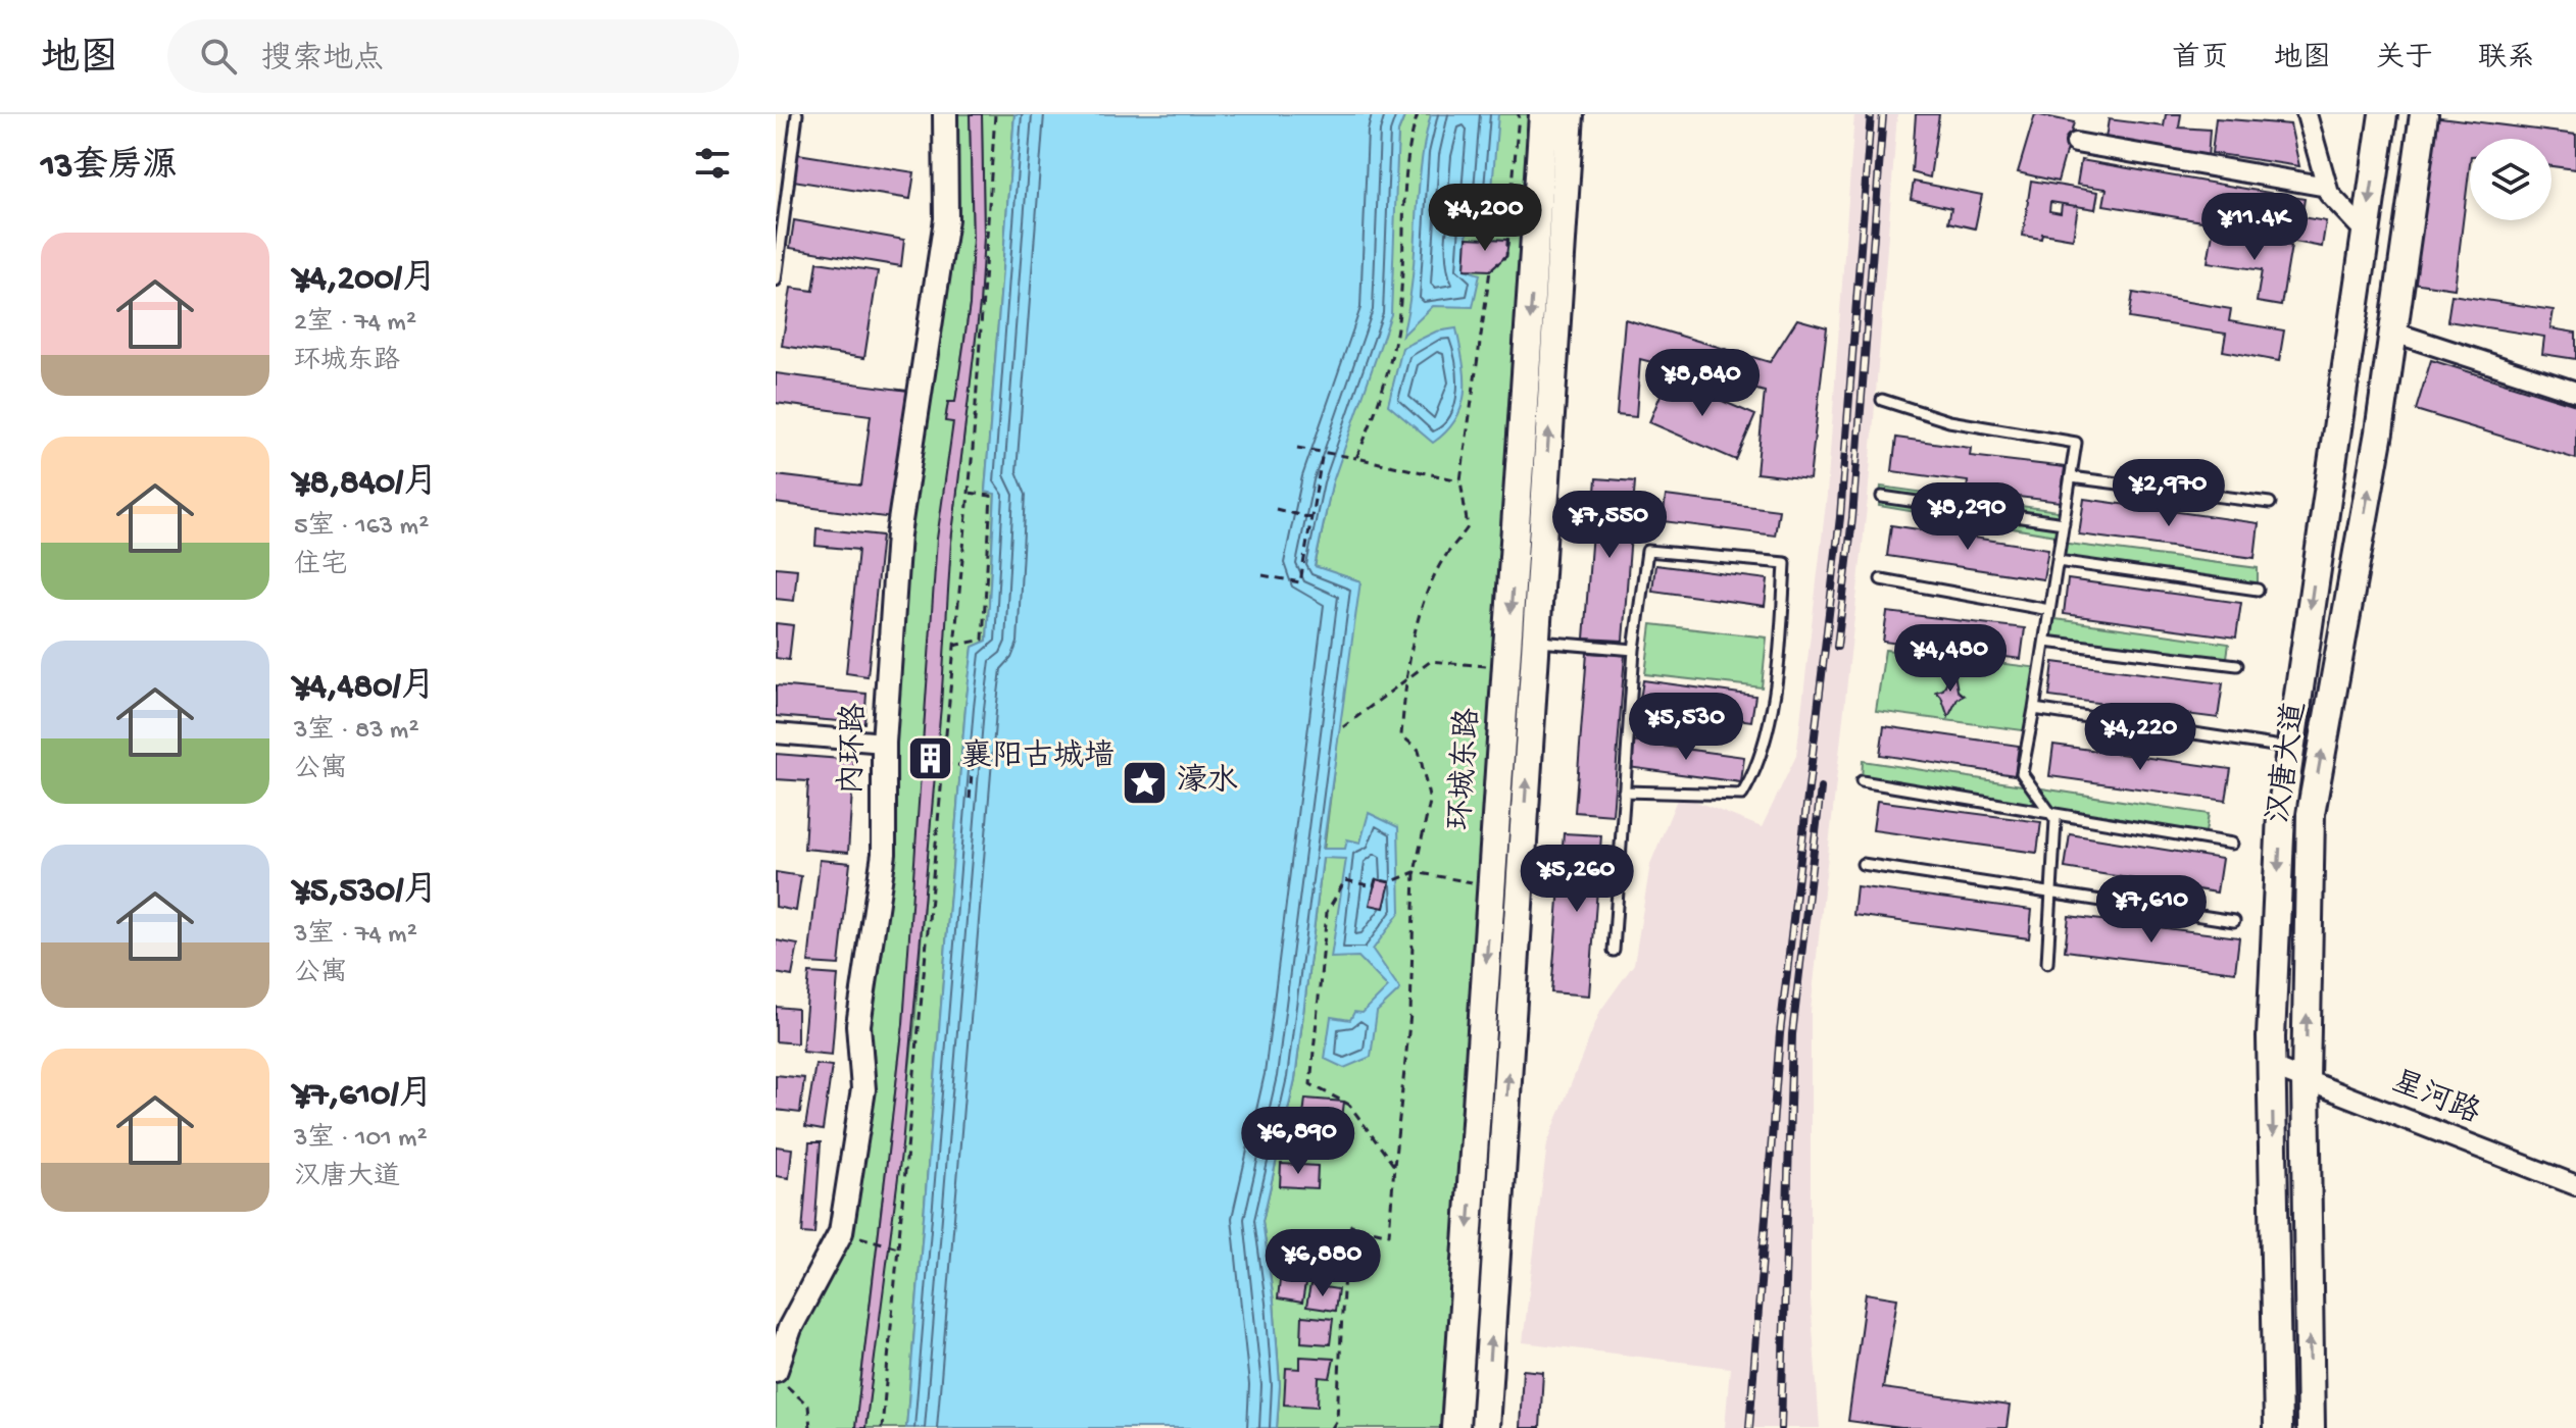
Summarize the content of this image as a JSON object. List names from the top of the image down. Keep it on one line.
{"streets":{"main road":["汉唐大道","环城东路"],"street":["内环路","星河路"]},"crossings":[["汉唐大道","星河路"]],"places":{"building":["襄阳古城墙"],"place":["濠水"]},"page":{"header":"地图","search":"搜索地点","nav":["首页","地图","关于","联系"],"heading":"13套房源","price":["¥4,200","¥11.4K","¥8,840","¥2,970","¥8,290","¥7,550","¥4,480","¥5,530","¥4,220","¥5,260","¥7,610","¥6,890","¥6,880"],"list":[{"name":"¥4,200/月","note":"2室 · 74 m² · 环城东路"},{"name":"¥8,840/月","note":"5室 · 163 m² · 住宅"},{"name":"¥4,480/月","note":"3室 · 83 m² · 公寓"},{"name":"¥5,530/月","note":"3室 · 74 m² · 公寓"},{"name":"¥7,610/月","note":"3室 · 101 m² · 汉唐大道"}]}}
